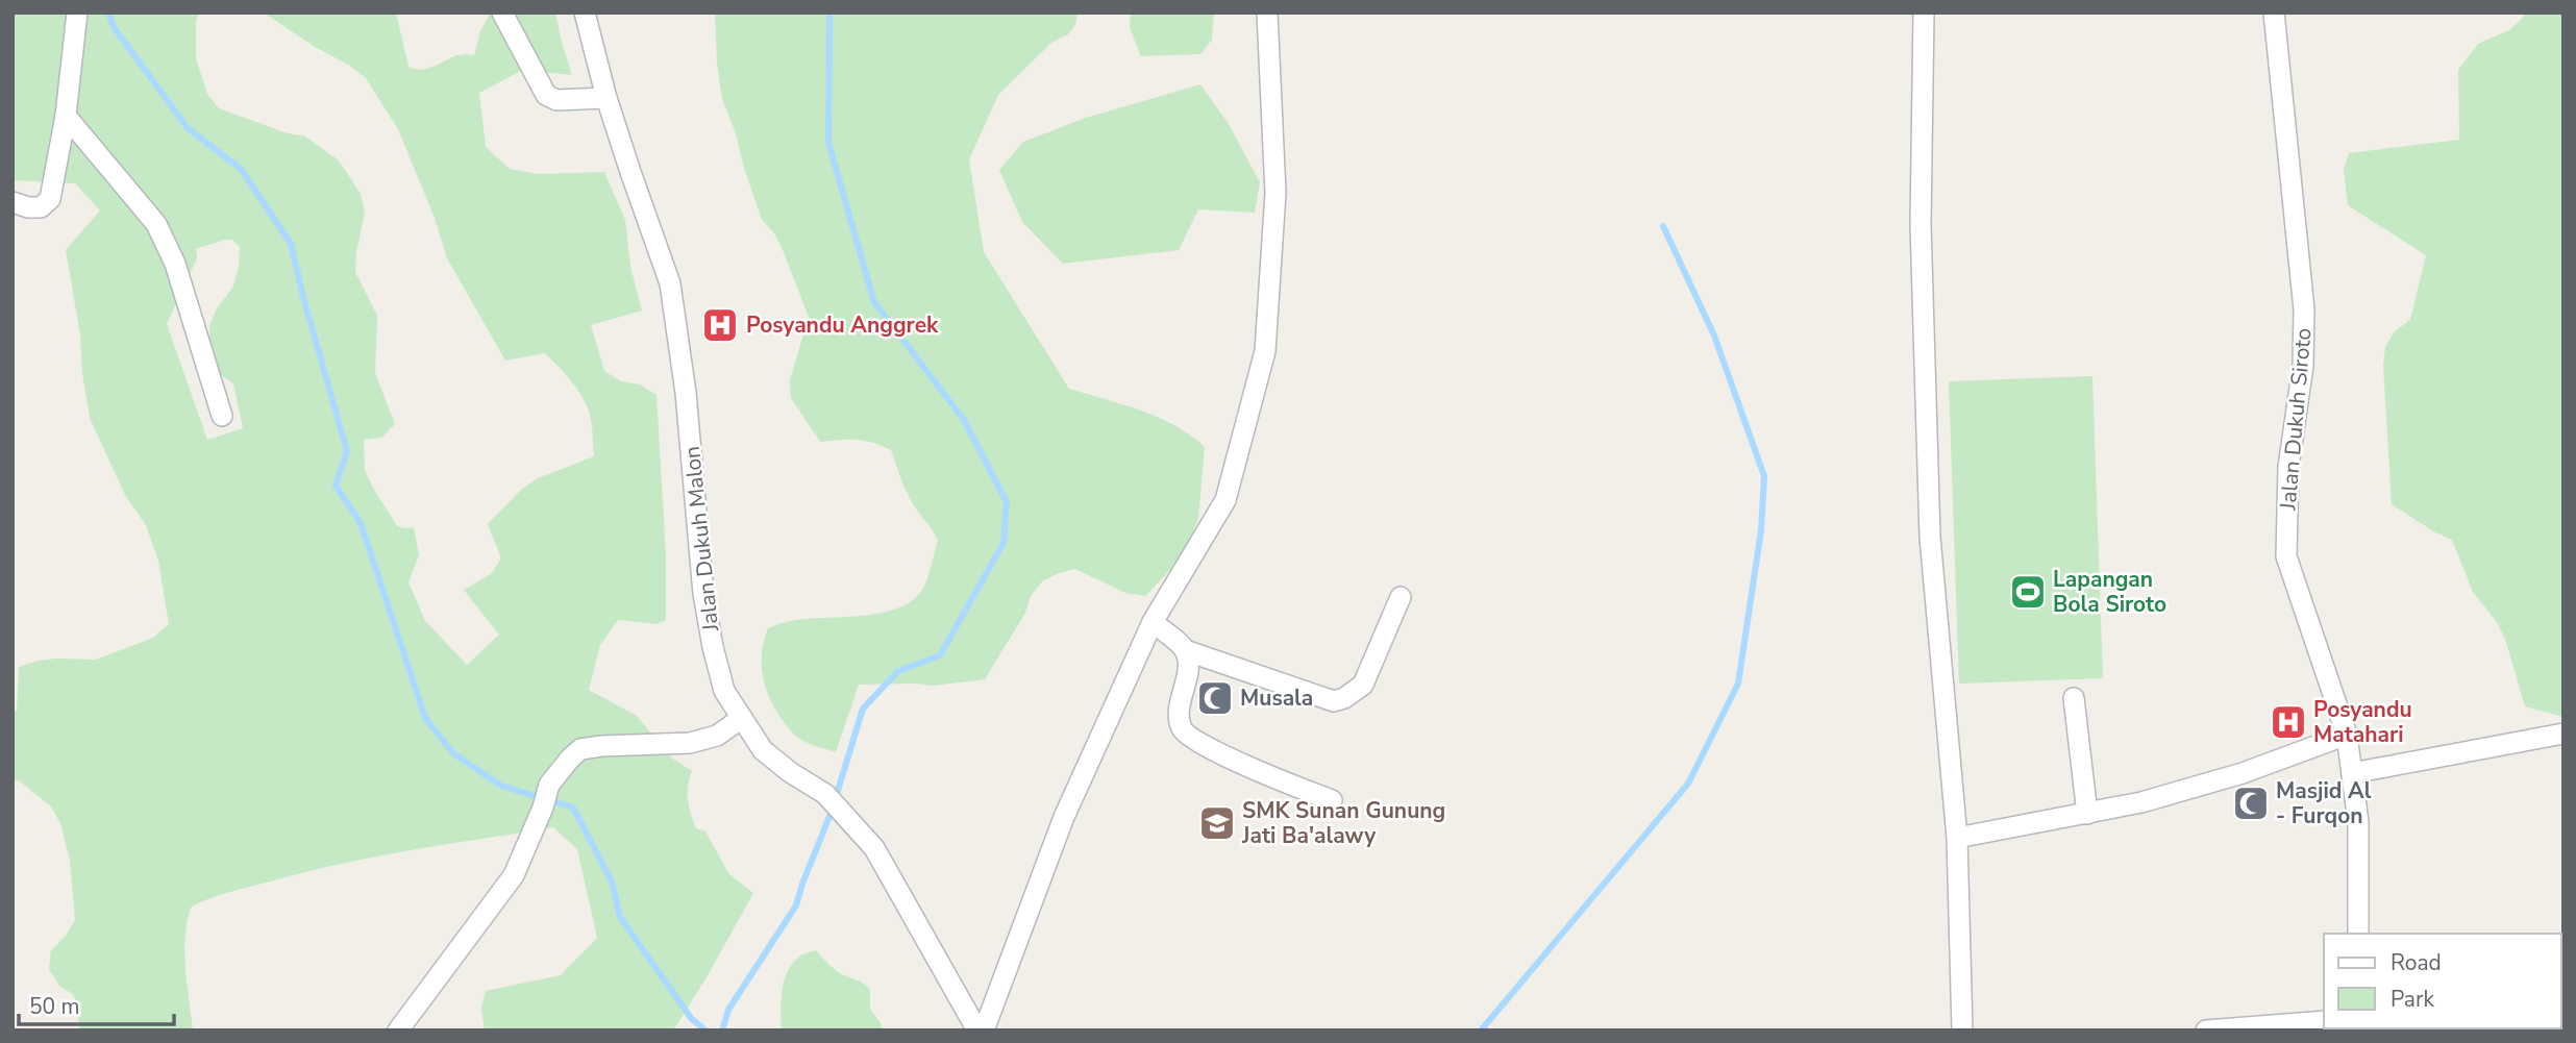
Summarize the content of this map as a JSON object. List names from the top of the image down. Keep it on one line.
{"streets":{"street":["Jalan Dukuh Siroto","Jalan Dukuh Malon"]},"places":{"hospital":["Posyandu Anggrek","Posyandu Matahari"],"sports":["Lapangan Bola Siroto"],"mosque":["Musala","Masjid Al - Furqon"],"school or university":["SMK Sunan Gunung Jati Ba'alawy"]},"legend":["Road","Park"],"scale_bar":"50 m"}
